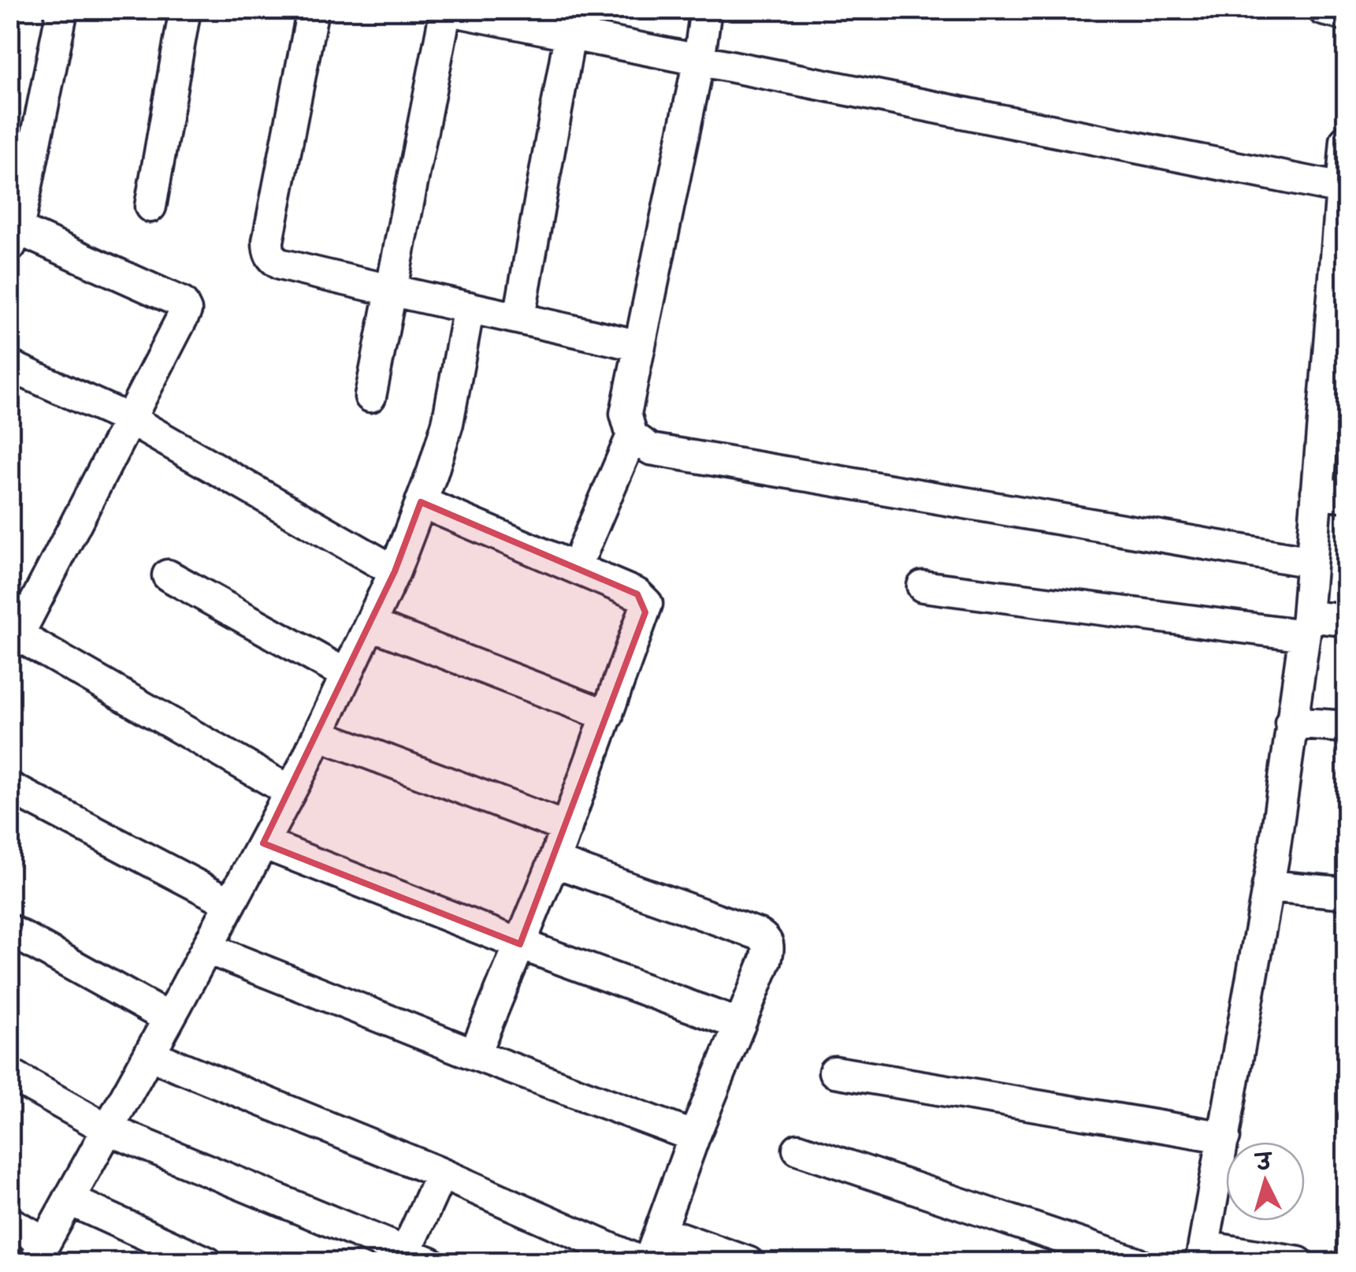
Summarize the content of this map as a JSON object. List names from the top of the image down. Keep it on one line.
{"north":"top"}
